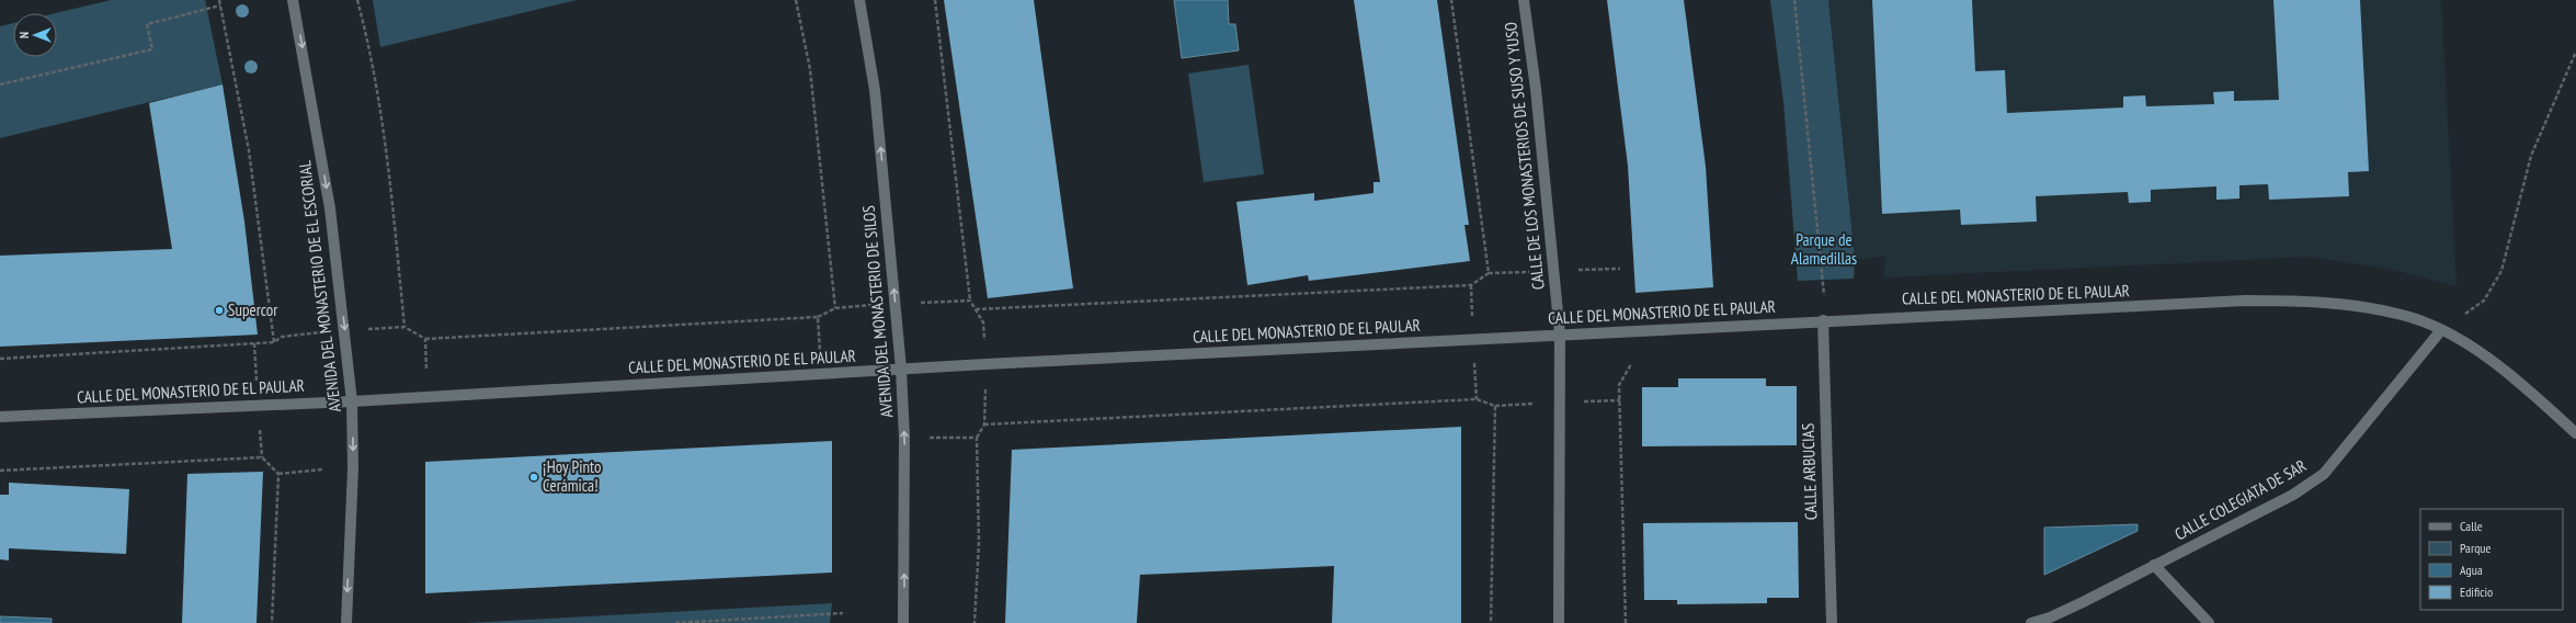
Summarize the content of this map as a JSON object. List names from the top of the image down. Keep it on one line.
{"streets":{"street":["CALLE DE LOS MONASTERIOS DE SUSO Y YUSO","AVENIDA DEL MONASTERIO DE EL ESCORIAL","CALLE DEL MONASTERIO DE EL PAULAR","AVENIDA DEL MONASTERIO DE SILOS","CALLE ARBUCIAS","CALLE COLEGIATA DE SAR"]},"crossings":[["CALLE DE LOS MONASTERIOS DE SUSO Y YUSO","CALLE DEL MONASTERIO DE EL PAULAR"],["AVENIDA DEL MONASTERIO DE EL ESCORIAL","CALLE DEL MONASTERIO DE EL PAULAR"],["CALLE DEL MONASTERIO DE EL PAULAR","AVENIDA DEL MONASTERIO DE SILOS"],["CALLE DEL MONASTERIO DE EL PAULAR","CALLE ARBUCIAS"],["CALLE DEL MONASTERIO DE EL PAULAR","CALLE COLEGIATA DE SAR"]],"one_way":["AVENIDA DEL MONASTERIO DE EL ESCORIAL","AVENIDA DEL MONASTERIO DE SILOS"],"parks":["Parque de Alamedillas"],"places":["Supercor","¡Hoy Pinto Cerámica!"],"legend":["Calle","Parque","Agua","Edificio"],"north":"left"}
